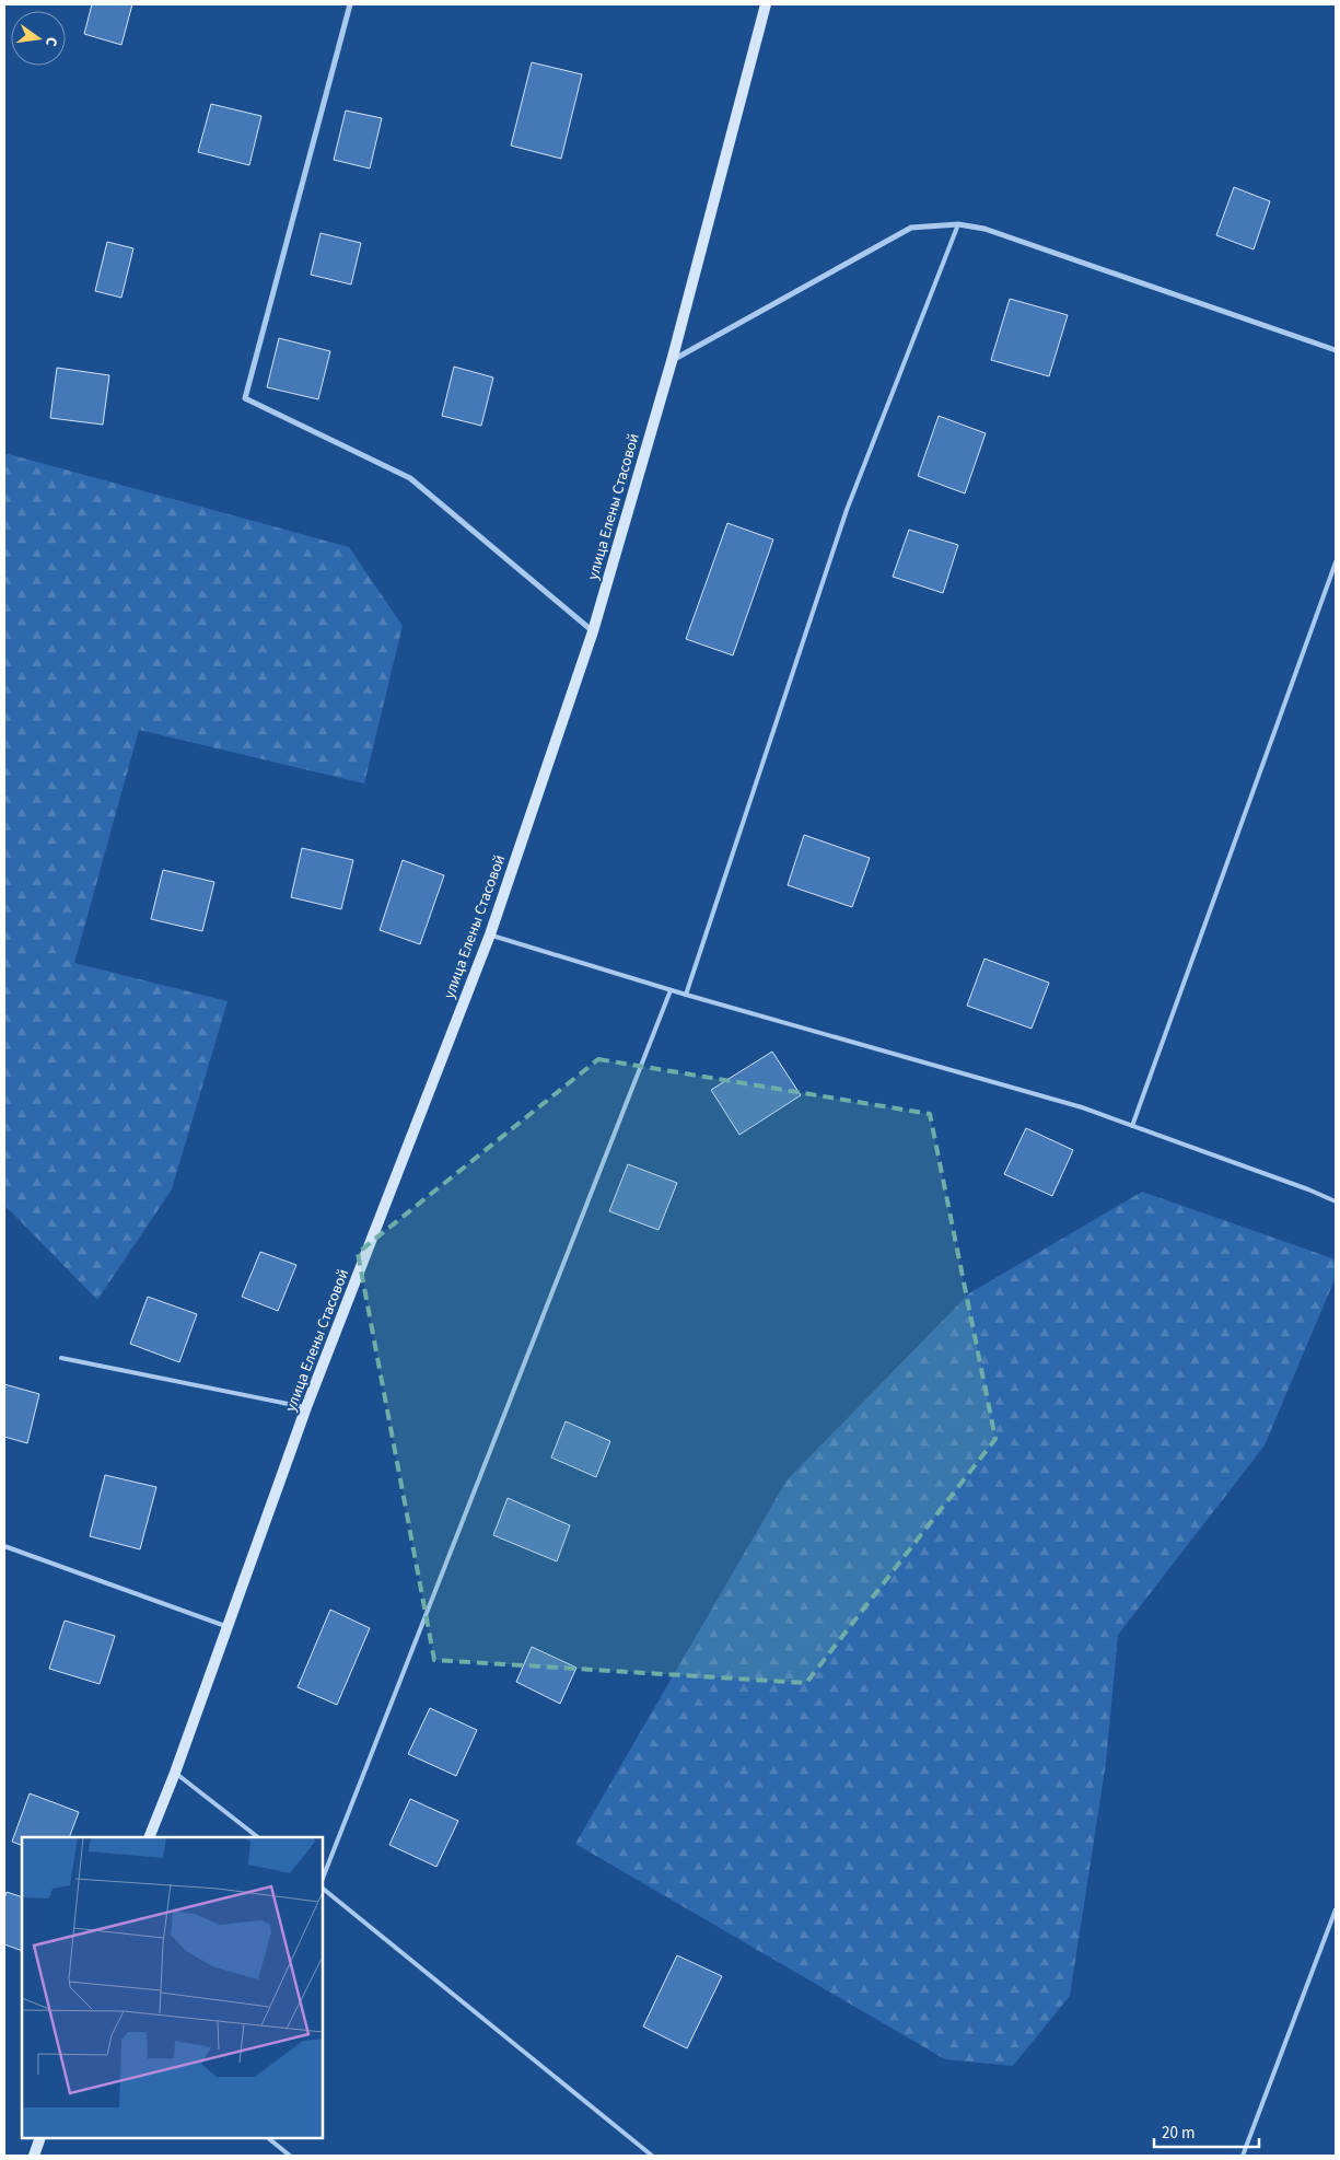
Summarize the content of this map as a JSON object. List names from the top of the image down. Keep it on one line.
{"streets":{"main road":["улица Елены Стасовой"]},"scale_bar":"20 m","north":"right"}
